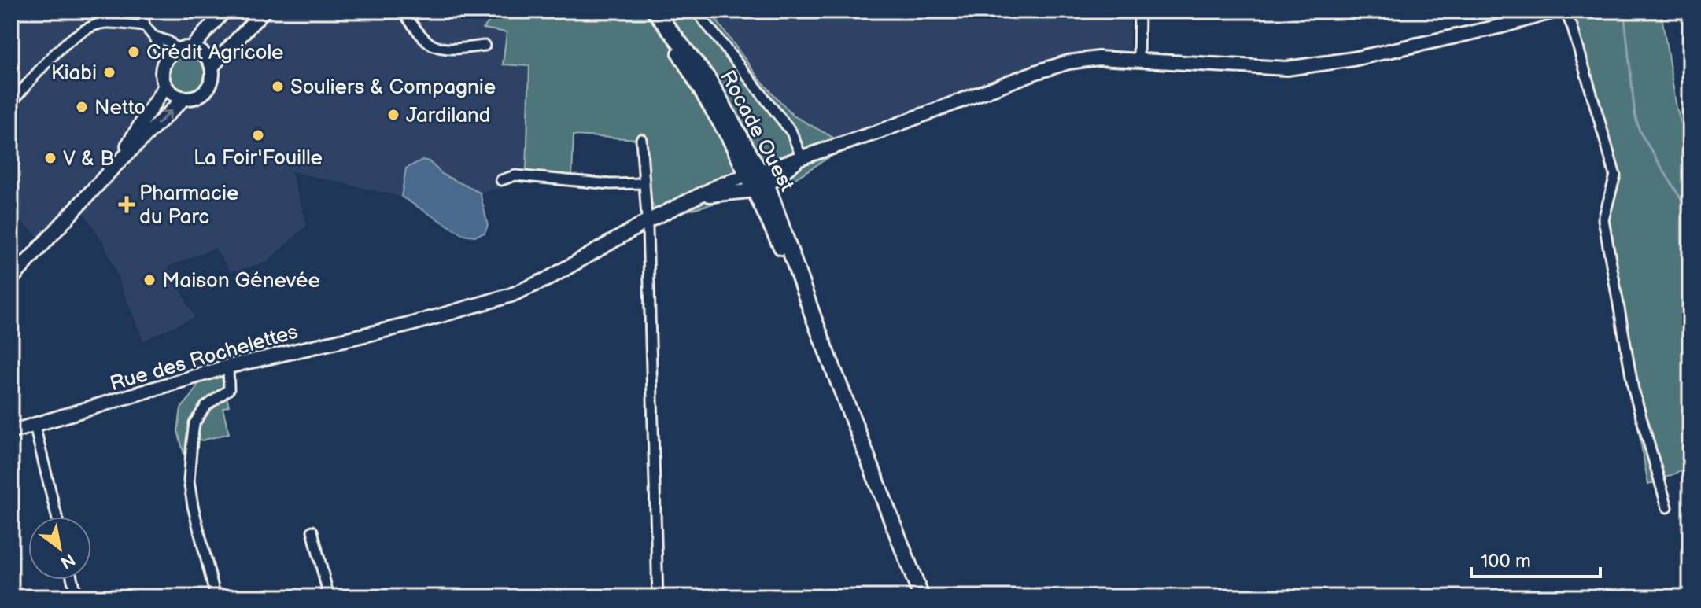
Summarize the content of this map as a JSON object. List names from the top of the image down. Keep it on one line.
{"streets":{"main road":["Rocade Ouest"],"street":["Rue des Rochelettes"]},"crossings":[["Rocade Ouest","Rue des Rochelettes"]],"places":{"other":["Crédit Agricole","Kiabi","Souliers & Compagnie","Netto","Jardiland","La Foir'Fouille","V & B","Maison Génevée"],"health":["Pharmacie du Parc"]},"scale_bar":"100 m","north":"bottom right"}
